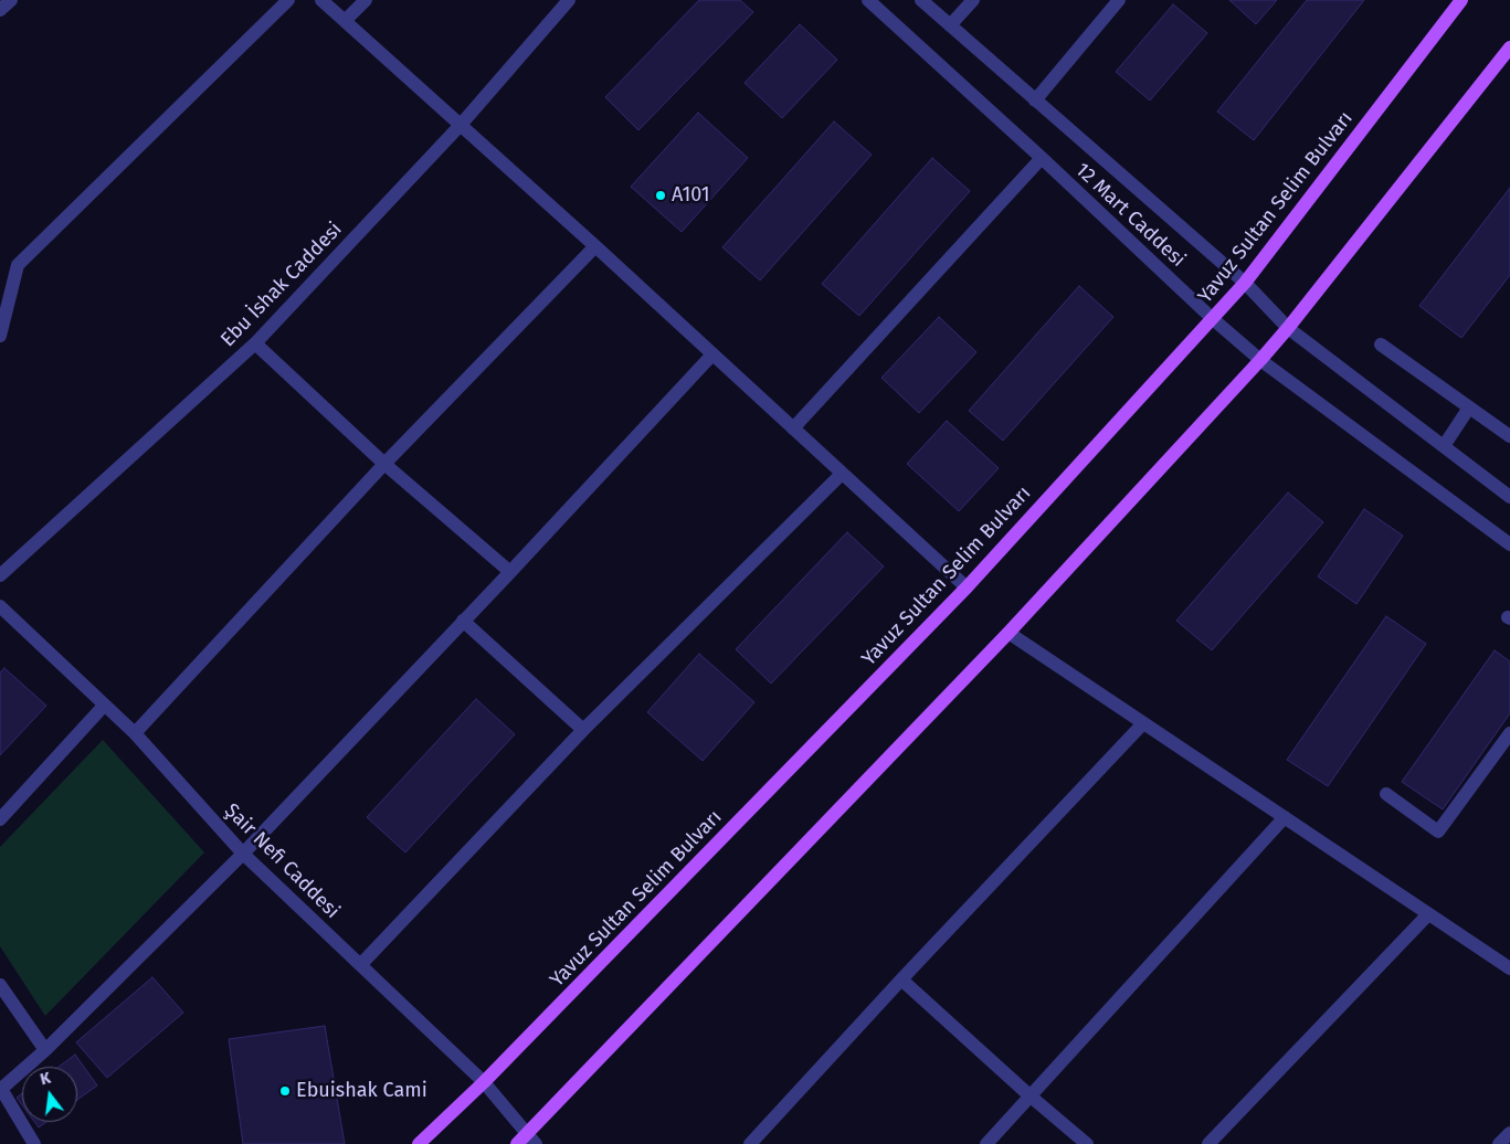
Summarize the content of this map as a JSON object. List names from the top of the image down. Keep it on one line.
{"streets":{"main road":["Yavuz Sultan Selim Bulvarı"],"street":["12 Mart Caddesi","Ebu İshak Caddesi","Şair Nefi Caddesi"]},"crossings":[["Yavuz Sultan Selim Bulvarı","12 Mart Caddesi"],["Yavuz Sultan Selim Bulvarı","Şair Nefi Caddesi"]],"places":["A101","Ebuishak Cami"],"north":"top"}
